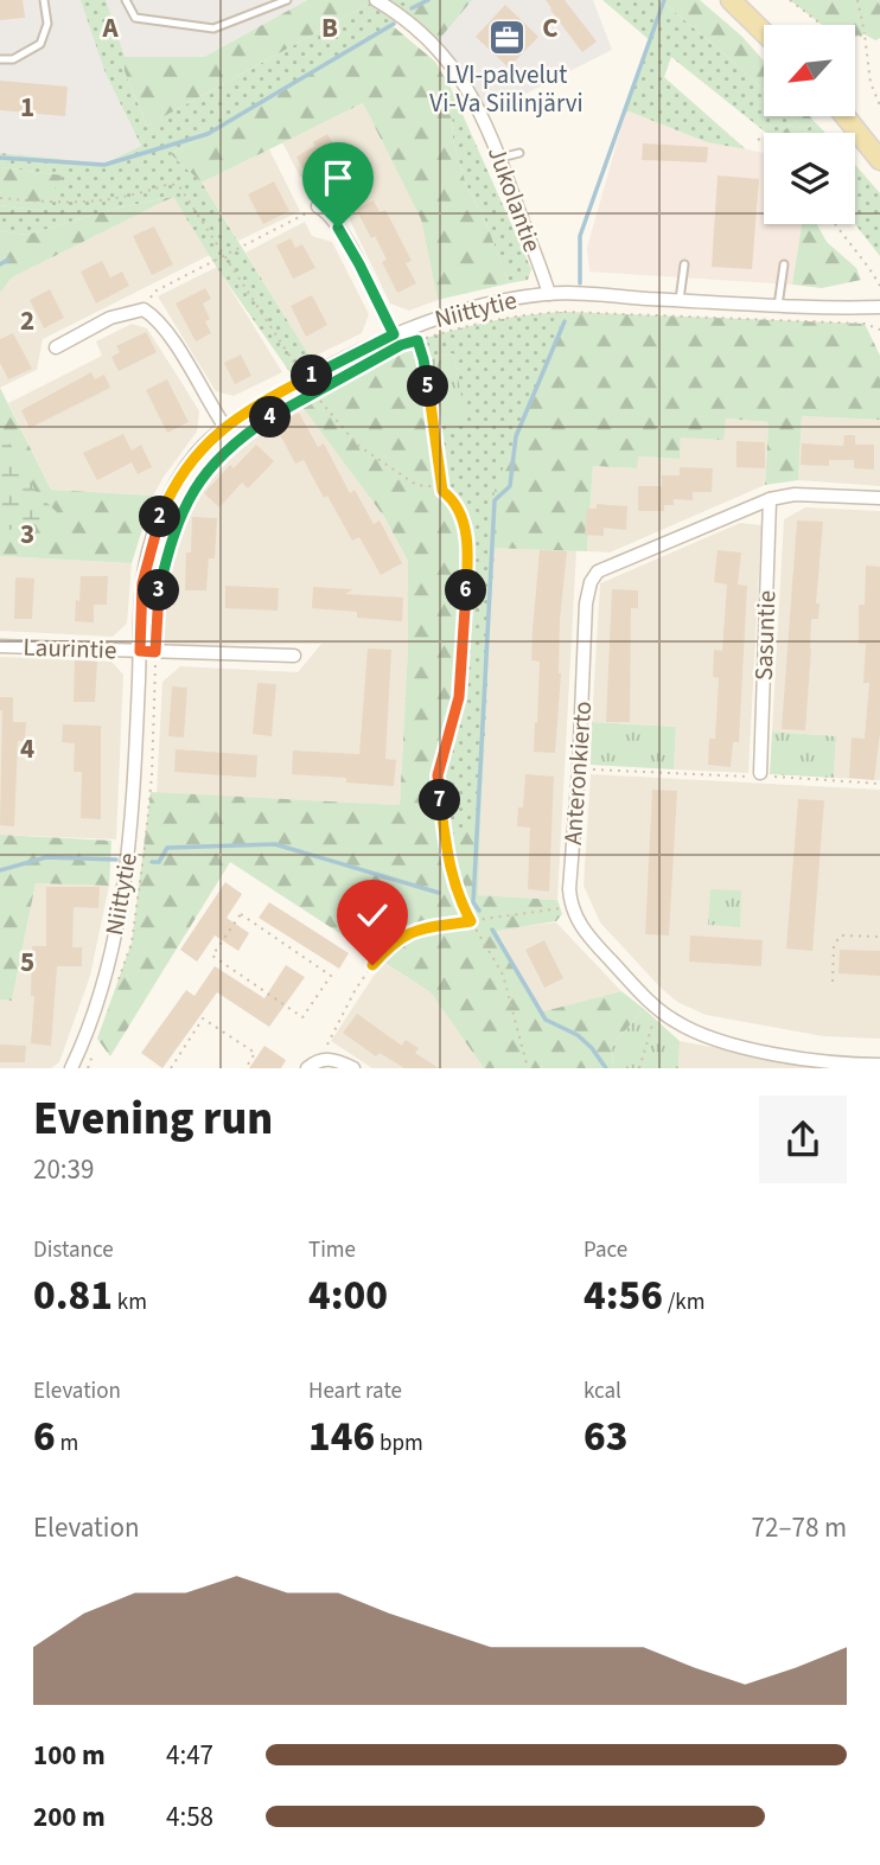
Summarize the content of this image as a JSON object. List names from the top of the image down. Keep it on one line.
{"streets":{"street":["Jukolantie","Niittytie","Sasuntie","Laurintie","Anteronkierto"]},"crossings":[["Jukolantie","Niittytie"],["Niittytie","Laurintie"],["Sasuntie","Anteronkierto"]],"places":{"office":["LVI-palvelut Vi-Va Siilinjärvi"]},"north":"bottom left","page":{"pins":["1","5","4","2","3","6","7"],"heading":["Evening run","20:39"],"stats":[["Distance","0.81 km"],["Time","4:00"],["Pace","4:56 /km"],["Elevation","6 m"],["Heart rate","146 bpm"],["kcal","63"]],"chart":["Elevation","72–78 m"],"list":[{"name":"100 m","note":"4:47"},{"name":"200 m","note":"4:58"}]},"grid":{"columns":["A","B","C"],"rows":["1","2","3","4","5"]}}
